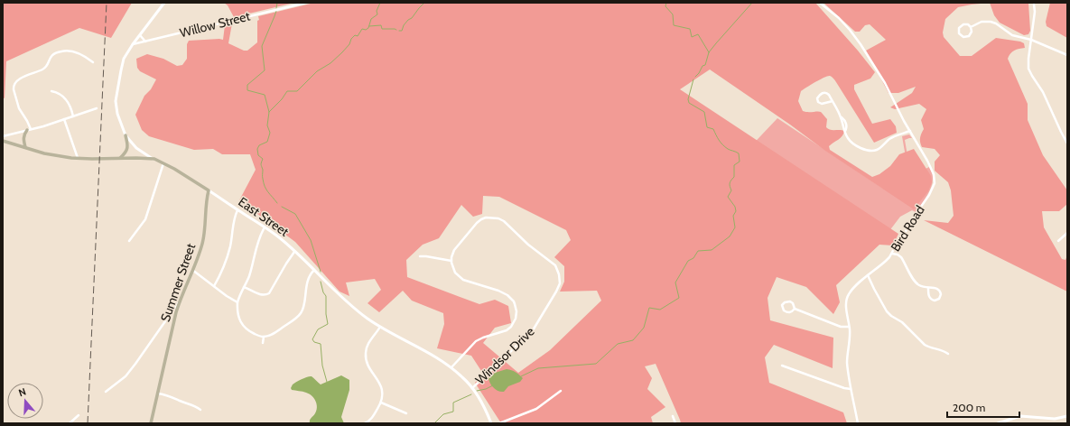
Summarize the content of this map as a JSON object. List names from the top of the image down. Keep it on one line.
{"streets":{"main road":["East Street","Summer Street"],"street":["Willow Street","Bird Road","Windsor Drive"]},"crossings":[["Willow Street","East Street"],["East Street","Summer Street"],["East Street","Windsor Drive"]],"scale_bar":"200 m","north":"top"}
